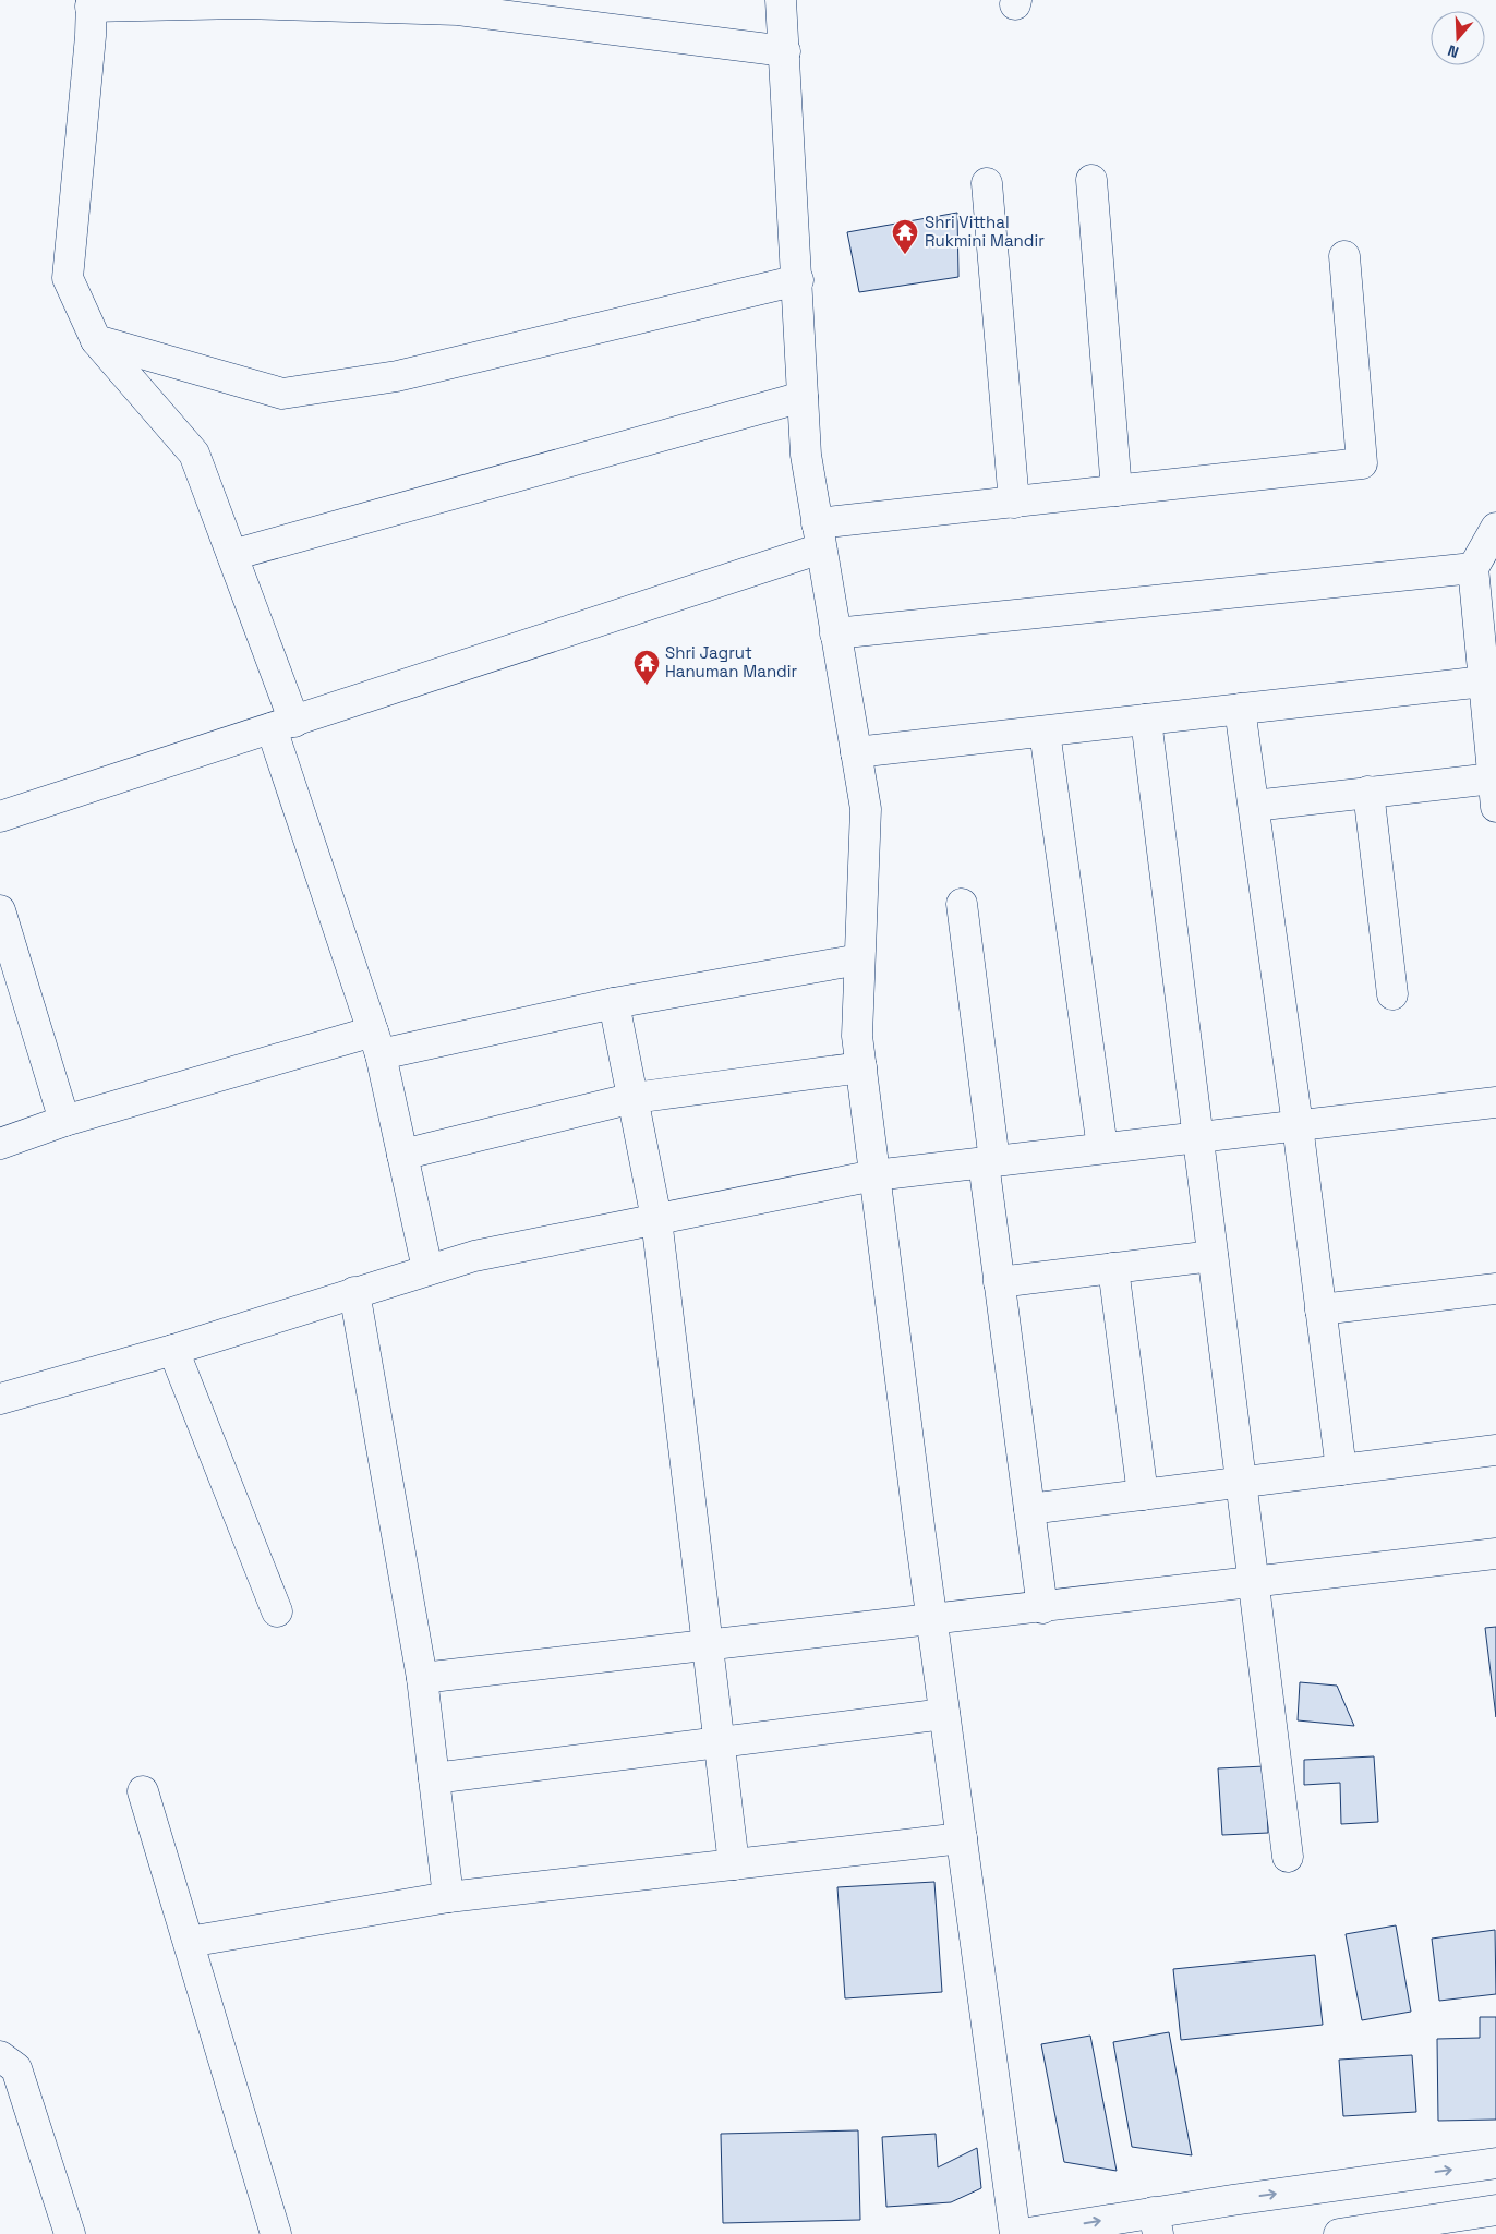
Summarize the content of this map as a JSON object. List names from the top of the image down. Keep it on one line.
{"places":{"temple":["Shri Vitthal Rukmini Mandir","Shri Jagrut Hanuman Mandir"]},"north":"bottom"}
